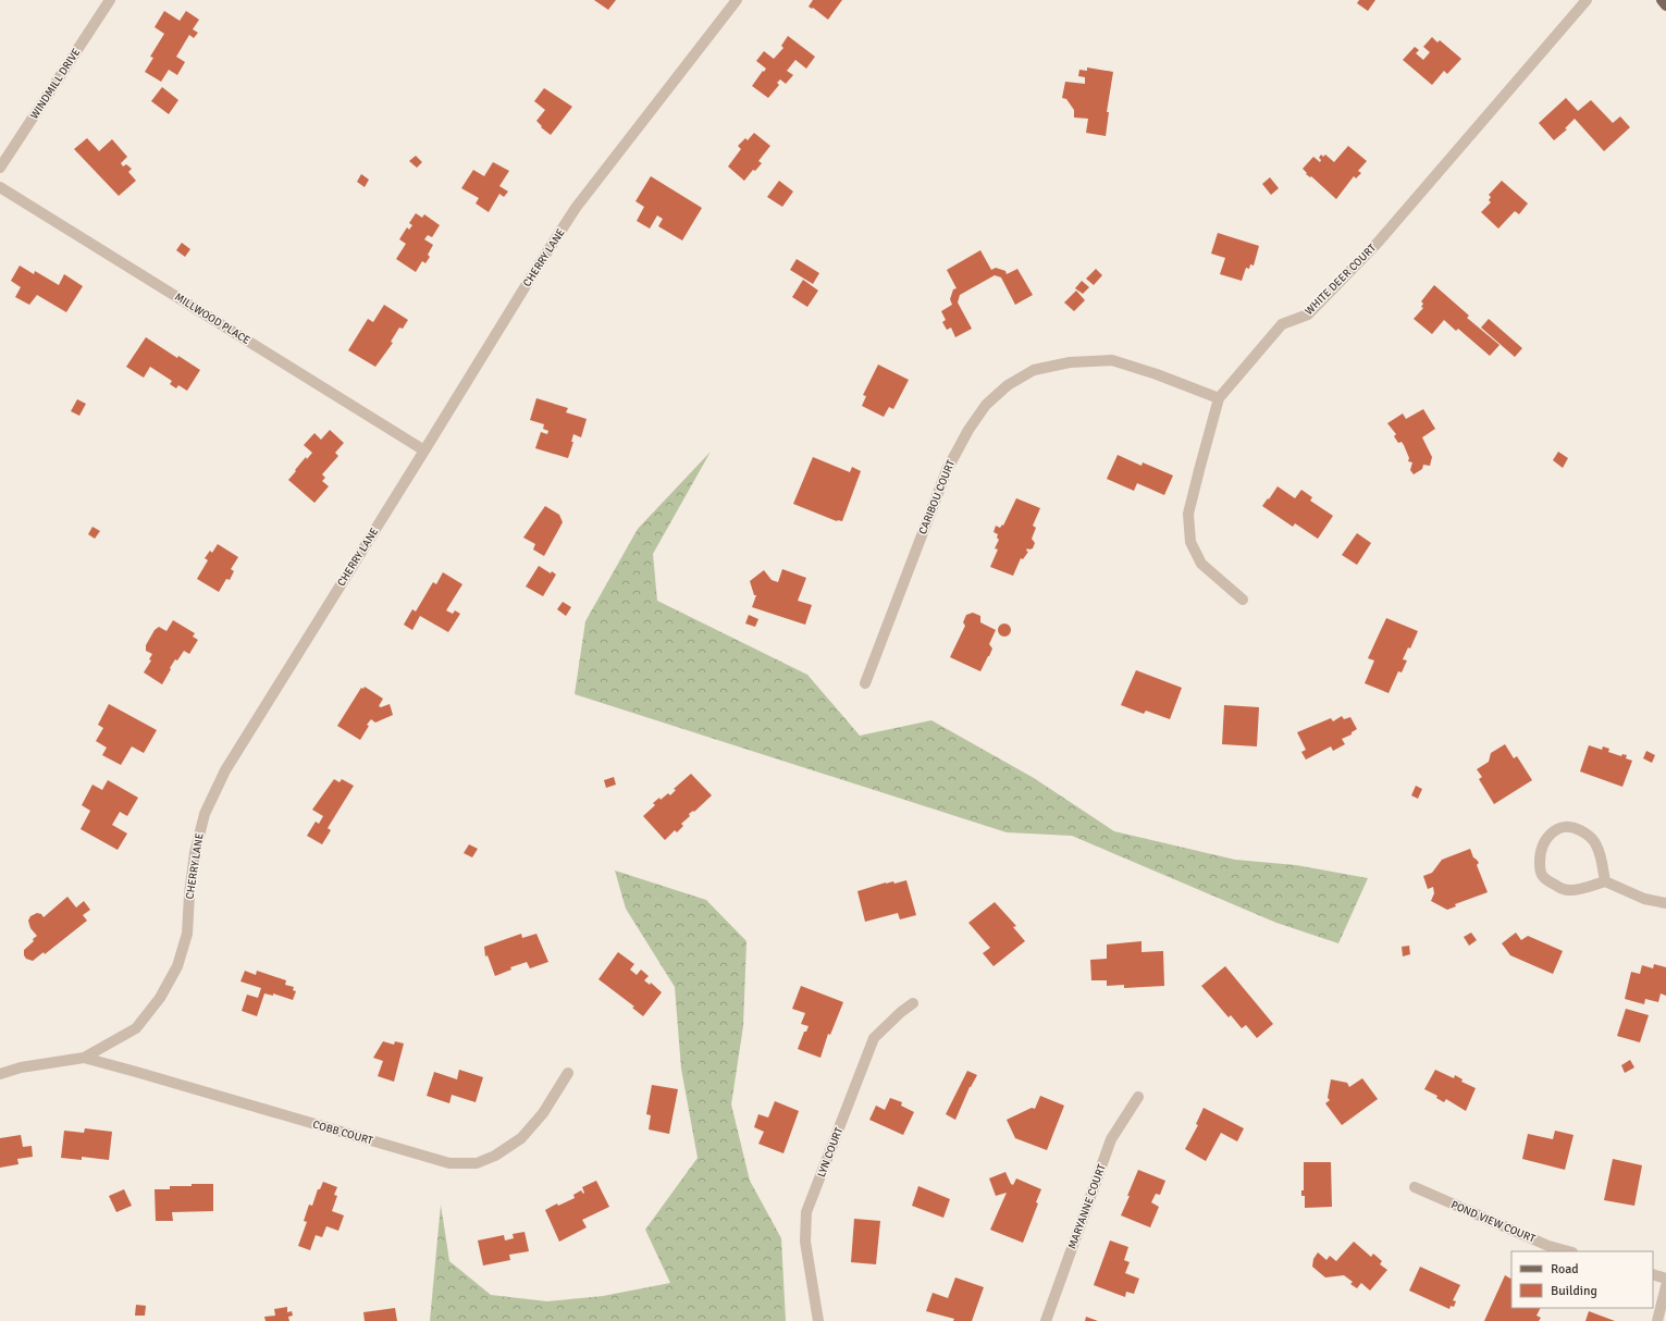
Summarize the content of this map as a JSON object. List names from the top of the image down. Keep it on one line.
{"streets":{"street":["WINDMILL DRIVE","CHERRY LANE","WHITE DEER COURT","MILLWOOD PLACE","CARIBOU COURT","COBB COURT","LYN COURT","MARYANNE COURT","POND VIEW COURT"]},"crossings":[["CHERRY LANE","MILLWOOD PLACE"],["CHERRY LANE","COBB COURT"],["WHITE DEER COURT","CARIBOU COURT"]],"legend":["Road","Building"]}
